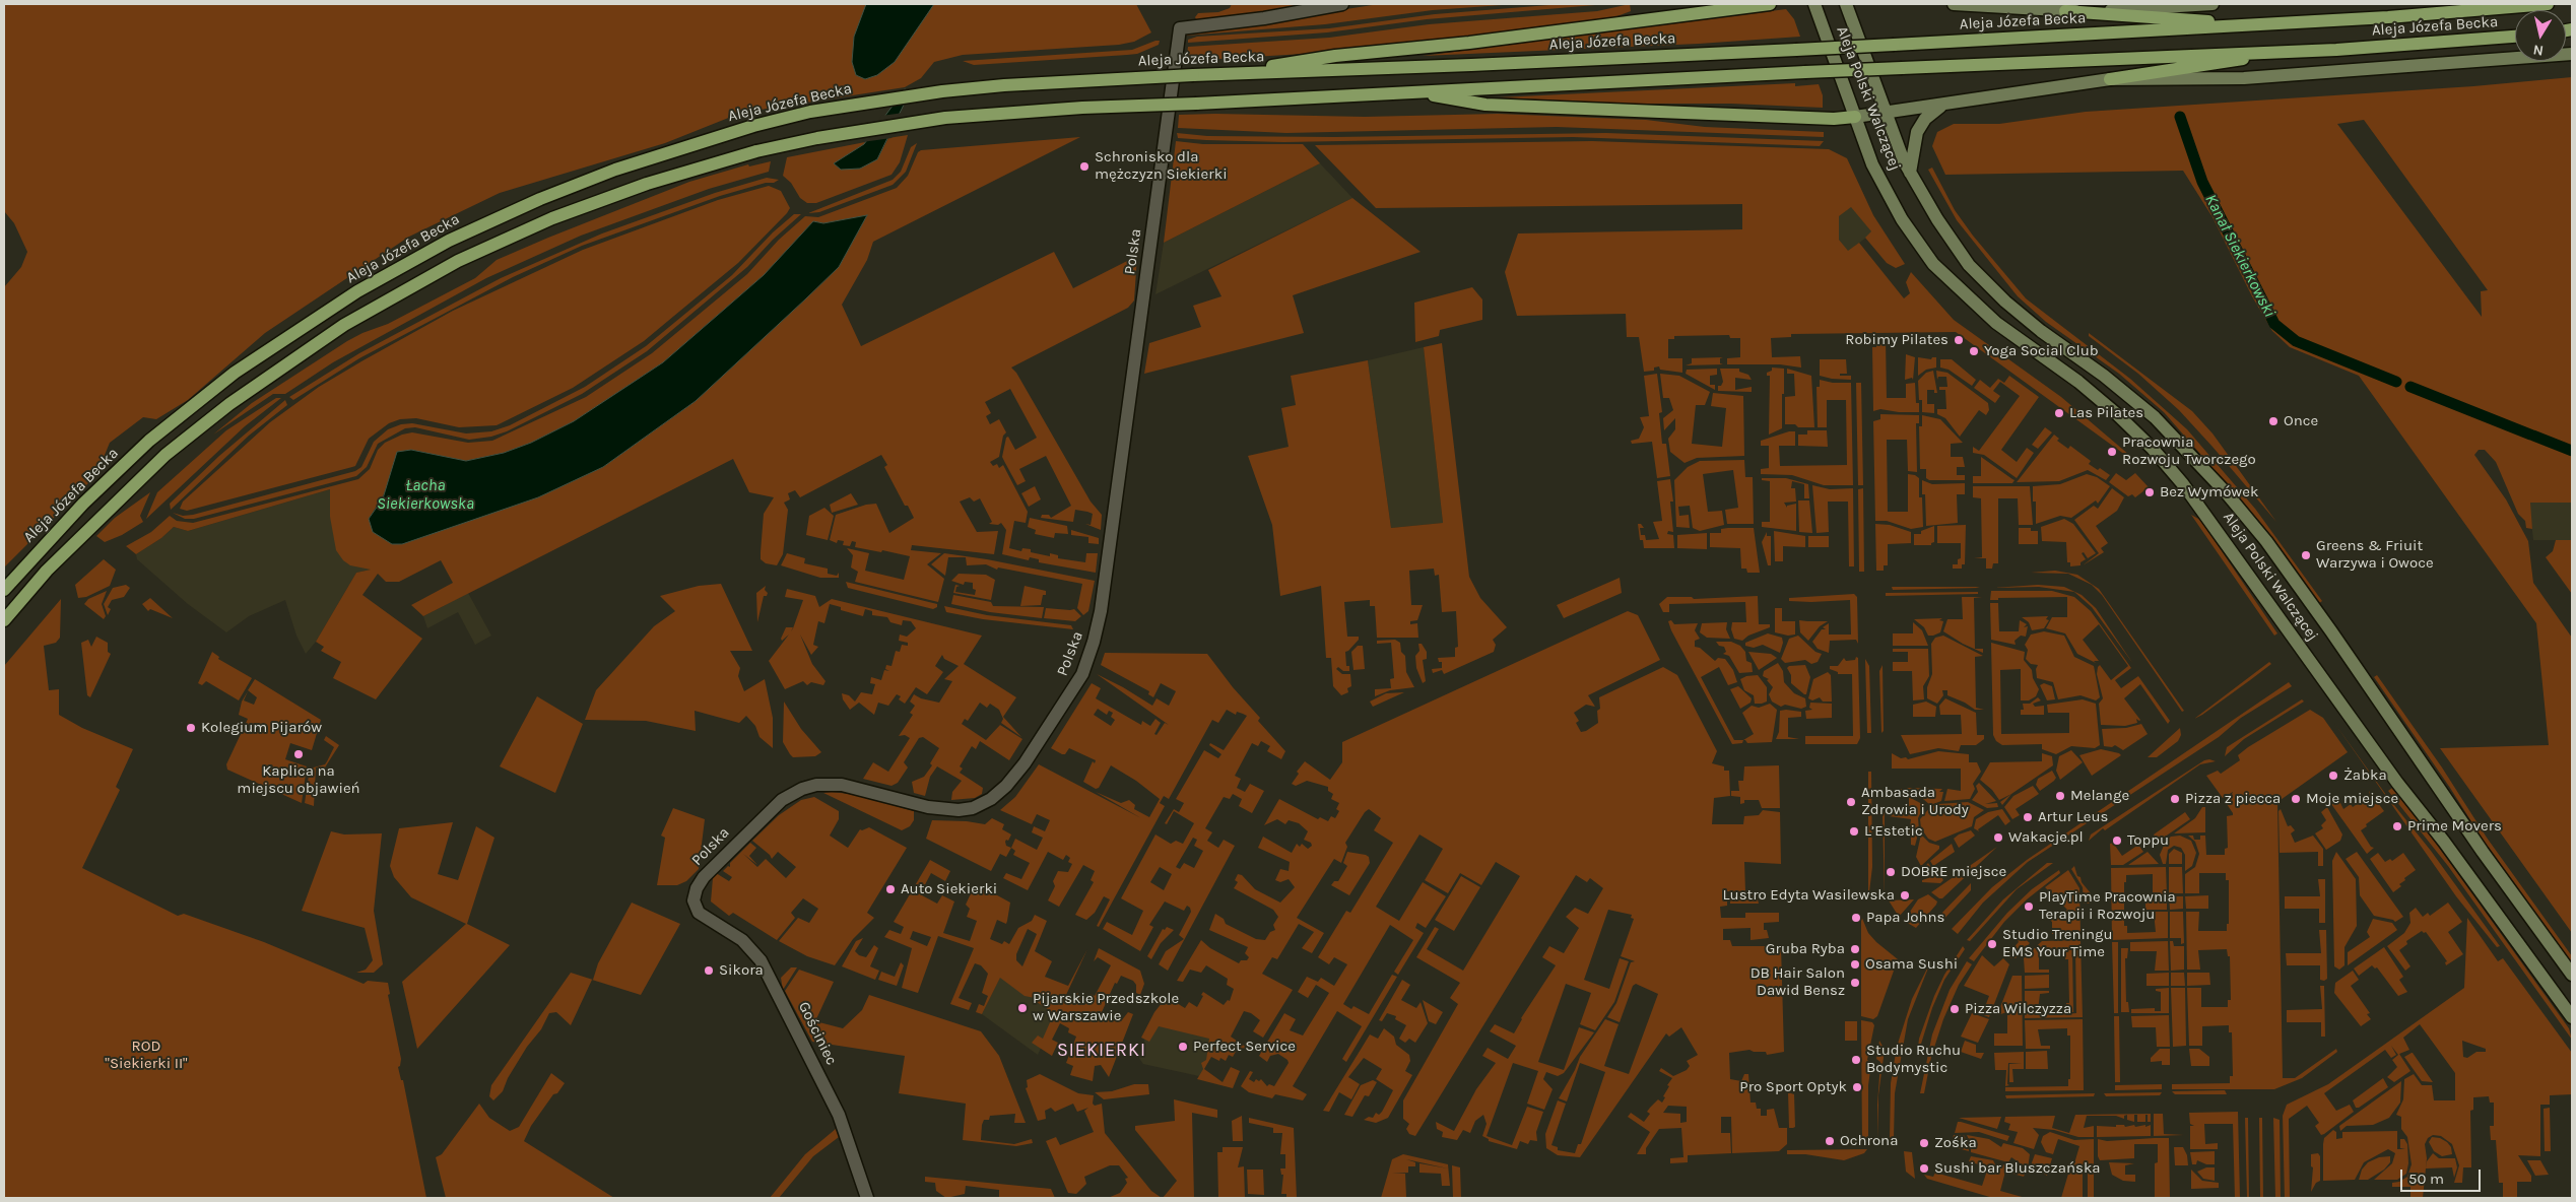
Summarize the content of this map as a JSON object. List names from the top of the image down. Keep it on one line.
{"streets":{"main road":["Aleja Józefa Becka","Aleja Polski Walczącej"],"street":["Polska","Gościniec"]},"crossings":[["Polska","Gościniec"]],"districts":["SIEKIERKI"],"water":["Kanał Siekierkowski","Łacha Siekierkowska"],"parks":["ROD \"Siekierki II\""],"places":["Schronisko dla mężczyzn Siekierki","Robimy Pilates","Yoga Social Club","Las Pilates","Once","Pracownia Rozwoju Tworczego","Bez Wymówek","Greens & Friuit Warzywa i Owoce","Kolegium Pijarów","Kaplica na miejscu objawień","Żabka","Melange","Pizza z piecca","Moje miejsce","Ambasada Zdrowia i Urody","Artur Leus","Prime Movers","L’Estetic","Wakacje.pl","Toppu","DOBRE miejsce","Auto Siekierki","Lustro Edyta Wasilewska","PlayTime Pracownia Terapii i Rozwoju","Papa Johns","Studio Treningu EMS Your Time","Gruba Ryba","Osama Sushi","Sikora","DB Hair Salon Dawid Bensz","Pijarskie Przedszkole w Warszawie","Pizza Wilczyzza","Perfect Service","Studio Ruchu Bodymystic","Pro Sport Optyk","Ochrona","Zośka","Sushi bar Bluszczańska"],"scale_bar":"50 m","north":"bottom"}
